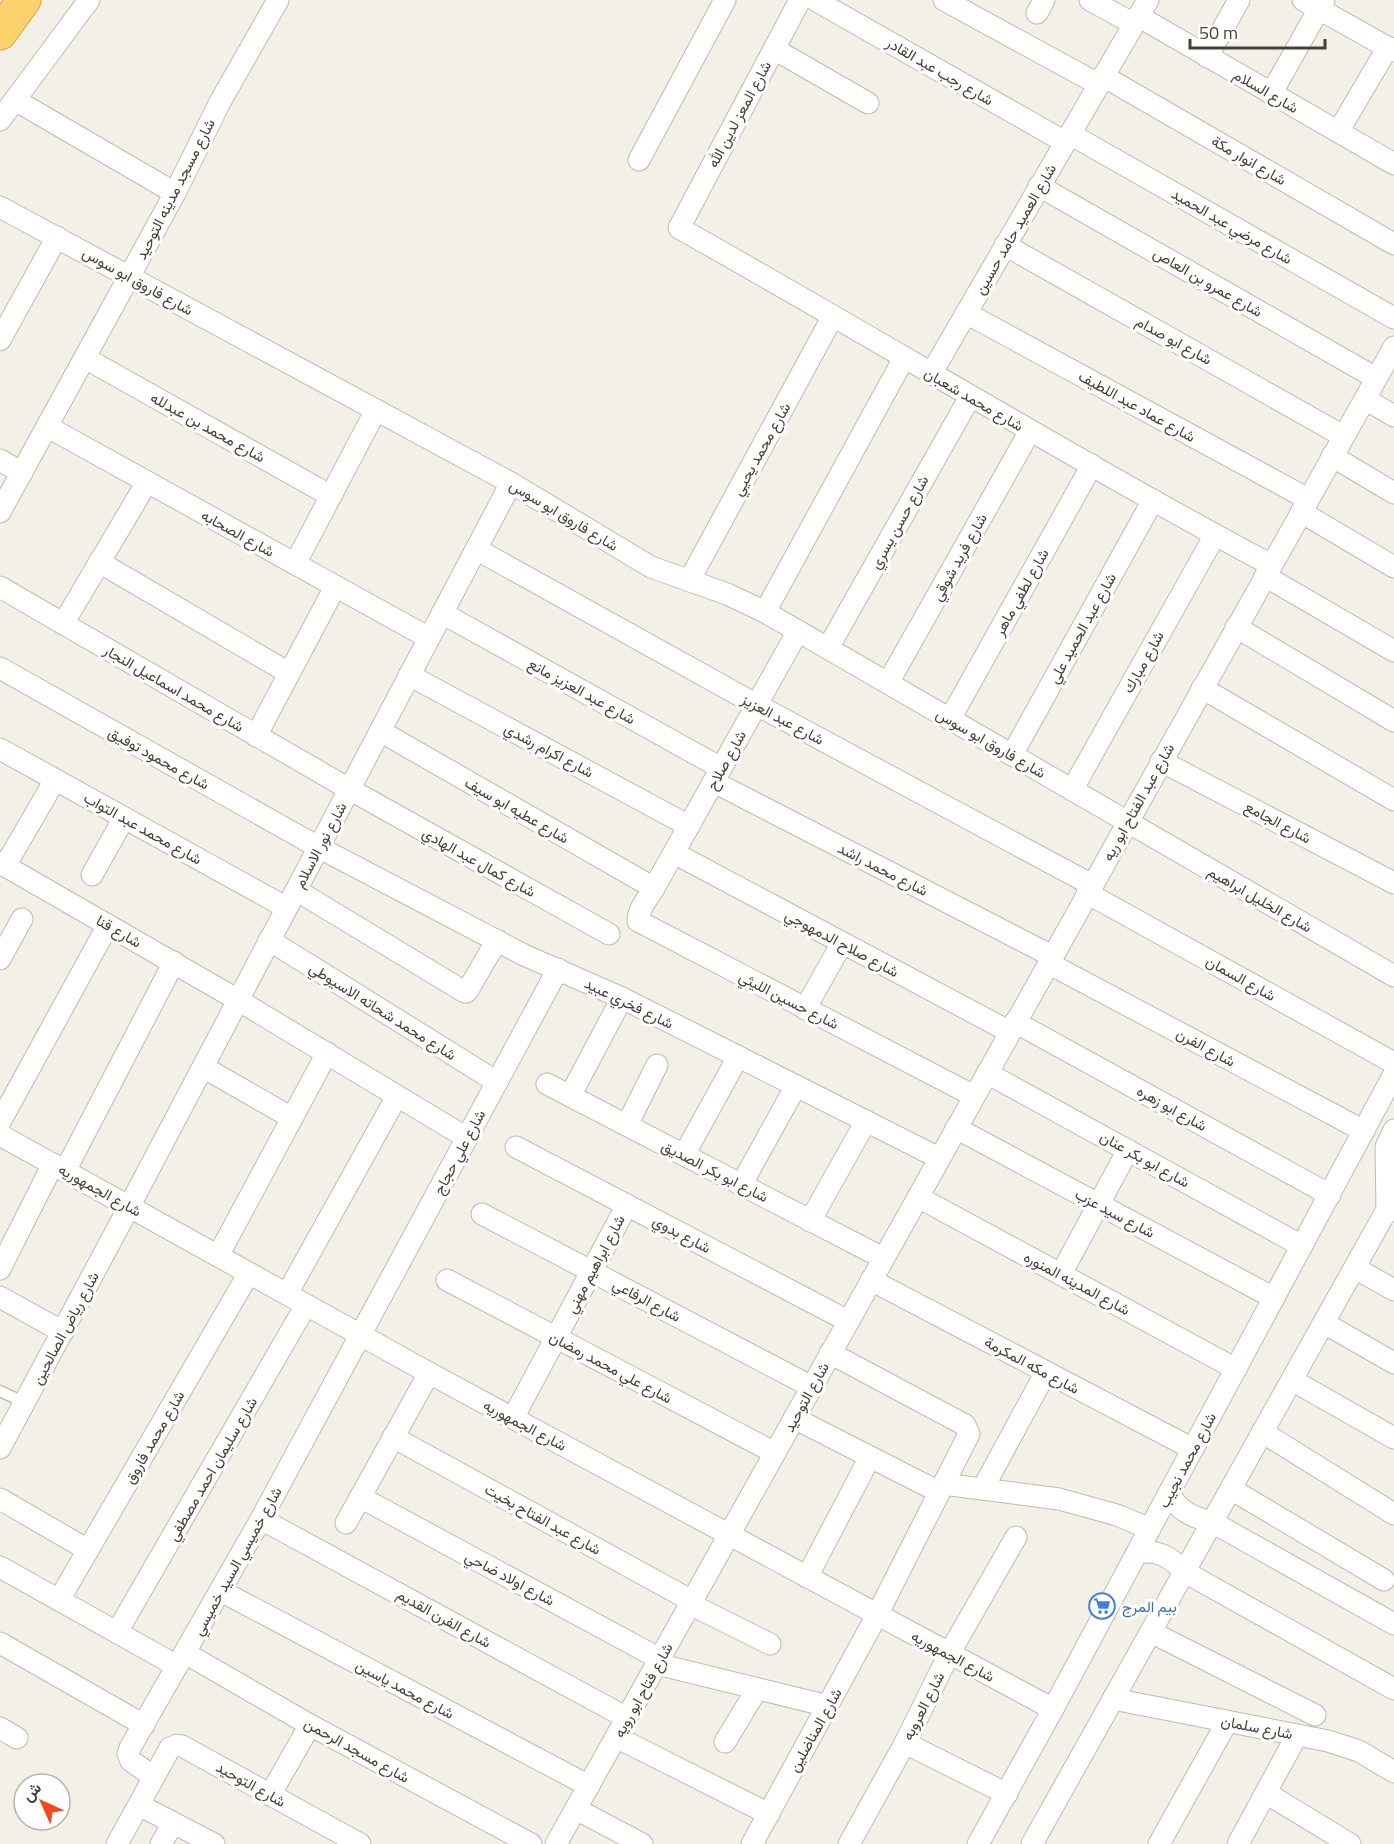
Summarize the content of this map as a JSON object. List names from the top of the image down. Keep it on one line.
{"streets":{"street":["شارع رجب عبد القادر","شارع السلام","شارع المعز لدين الله","شارع انوار مكة","شارع مسجد مدينه التوحيد","شارع مرضي عبد الحميد","شارع العميد حامد حسين","شارع فاروق ابو سوس","شارع عمرو بن العاص","شارع ابو صدام","شارع محمد شعبان","شارع عماد عبد اللطيف","شارع محمد بن عبدلله","شارع محمد يحيي","شارع حسن يسري","شارع الصحابه","شارع فريد شوقي","شارع لطفي ماهر","شارع عبد الحميد علي","شارع مبارك","شارع محمد اسماعيل النجار","شارع عبد العزيز مانع","شارع عبد العزيز","شارع اكرام رشدي","شارع محمود توفيق","شارع صلاح","شارع عبد الفتاح ابو ريه","شارع عطيه ابو سيف","شارع الجامع","شارع محمد عبد التواب","شارع نور الاسلام","شارع كمال عبد الهادي","شارع محمد راشد","شارع الخليل ابراهيم","شارع قنا","شارع صلاح الدمهوجي","شارع السمان","شارع حسين الليثي","شارع فخري عبيد","شارع محمد شحاته الاسيوطي","شارع الفرن","شارع ابو زهره","شارع علي حجاج","شارع ابو بكر عنان","شارع ابو بكر الصديق","شارع الجمهوريه","شارع سيد عزب","شارع بدوي","شارع ابراهيم مهني","شارع المدينه المنوره","شارع الرفاعي","شارع رياض الصالحين","شارع مكه المكرمة","شارع علي محمد رمضان","شارع التوحيد","شارع محمد فاروق","شارع محمد نجيب","شارع سليمان احمد مصطفي","شارع عبد الفتاح بخيت","شارع خميسي السيد خميسي","شارع اولاد ضاحي","شارع الفرن القديم","شارع محمد ياسين","شارع فتاح ابو رويه","شارع العروبه","شارع سلمان","شارع المناضلين","شارع مسجد الرحمن"]},"crossings":[["شارع رجب عبد القادر","شارع مرضي عبد الحميد"],["شارع رجب عبد القادر","شارع العميد حامد حسين"],["شارع السلام","شارع العميد حامد حسين"],["شارع المعز لدين الله","شارع محمد شعبان"],["شارع انوار مكة","شارع العميد حامد حسين"],["شارع مسجد مدينه التوحيد","شارع فاروق ابو سوس"],["شارع مسجد مدينه التوحيد","شارع محمد بن عبدلله"],["شارع مسجد مدينه التوحيد","شارع الصحابه"],["شارع مرضي عبد الحميد","شارع العميد حامد حسين"],["شارع العميد حامد حسين","شارع عمرو بن العاص"],["شارع العميد حامد حسين","شارع ابو صدام"],["شارع العميد حامد حسين","شارع محمد شعبان"],["شارع العميد حامد حسين","شارع عماد عبد اللطيف"],["شارع فاروق ابو سوس","شارع محمد يحيي"],["شارع فاروق ابو سوس","شارع حسن يسري"],["شارع فاروق ابو سوس","شارع فريد شوقي"],["شارع فاروق ابو سوس","شارع لطفي ماهر"],["شارع فاروق ابو سوس","شارع عبد الحميد علي"],["شارع فاروق ابو سوس","شارع مبارك"],["شارع فاروق ابو سوس","شارع صلاح"],["شارع فاروق ابو سوس","شارع عبد الفتاح ابو ريه"],["شارع فاروق ابو سوس","شارع نور الاسلام"],["شارع فاروق ابو سوس","شارع الخليل ابراهيم"],["شارع عمرو بن العاص","شارع عبد الفتاح ابو ريه"],["شارع ابو صدام","شارع عبد الفتاح ابو ريه"],["شارع محمد شعبان","شارع محمد يحيي"],["شارع محمد شعبان","شارع حسن يسري"],["شارع محمد شعبان","شارع فريد شوقي"],["شارع محمد شعبان","شارع لطفي ماهر"],["شارع محمد شعبان","شارع عبد الحميد علي"],["شارع محمد شعبان","شارع مبارك"],["شارع محمد شعبان","شارع عبد الفتاح ابو ريه"],["شارع عماد عبد اللطيف","شارع عبد الفتاح ابو ريه"],["شارع الصحابه","شارع نور الاسلام"],["شارع محمد اسماعيل النجار","شارع نور الاسلام"],["شارع محمد اسماعيل النجار","شارع كمال عبد الهادي"],["شارع عبد العزيز مانع","شارع صلاح"],["شارع عبد العزيز مانع","شارع نور الاسلام"],["شارع عبد العزيز مانع","شارع محمد راشد"],["شارع عبد العزيز","شارع صلاح"],["شارع عبد العزيز","شارع عبد الفتاح ابو ريه"],["شارع عبد العزيز","شارع نور الاسلام"],["شارع عبد العزيز","شارع السمان"],["شارع اكرام رشدي","شارع صلاح"],["شارع اكرام رشدي","شارع نور الاسلام"],["شارع محمود توفيق","شارع نور الاسلام"],["شارع محمود توفيق","شارع فخري عبيد"],["شارع صلاح","شارع عطيه ابو سيف"],["شارع صلاح","شارع محمد راشد"],["شارع صلاح","شارع صلاح الدمهوجي"],["شارع صلاح","شارع حسين الليثي"],["شارع عبد الفتاح ابو ريه","شارع الجامع"],["شارع عبد الفتاح ابو ريه","شارع محمد راشد"],["شارع عبد الفتاح ابو ريه","شارع الخليل ابراهيم"],["شارع عبد الفتاح ابو ريه","شارع صلاح الدمهوجي"],["شارع عبد الفتاح ابو ريه","شارع السمان"],["شارع عبد الفتاح ابو ريه","شارع حسين الليثي"],["شارع عبد الفتاح ابو ريه","شارع فخري عبيد"],["شارع عبد الفتاح ابو ريه","شارع الفرن"],["شارع عبد الفتاح ابو ريه","شارع ابو زهره"],["شارع عبد الفتاح ابو ريه","شارع ابو بكر عنان"],["شارع عبد الفتاح ابو ريه","شارع ابو بكر الصديق"],["شارع عبد الفتاح ابو ريه","شارع سيد عزب"],["شارع عبد الفتاح ابو ريه","شارع المدينه المنوره"],["شارع عبد الفتاح ابو ريه","شارع التوحيد"],["شارع عطيه ابو سيف","شارع نور الاسلام"],["شارع عطيه ابو سيف","شارع حسين الليثي"],["شارع محمد عبد التواب","شارع نور الاسلام"],["شارع محمد عبد التواب","شارع فخري عبيد"],["شارع نور الاسلام","شارع كمال عبد الهادي"],["شارع نور الاسلام","شارع قنا"],["شارع نور الاسلام","شارع فخري عبيد"],["شارع نور الاسلام","شارع محمد شحاته الاسيوطي"],["شارع نور الاسلام","شارع الجمهوريه"],["شارع نور الاسلام","شارع رياض الصالحين"],["شارع محمد راشد","شارع الفرن"],["شارع صلاح الدمهوجي","شارع ابو زهره"],["شارع فخري عبيد","شارع علي حجاج"],["شارع محمد شحاته الاسيوطي","شارع علي حجاج"],["شارع الفرن","شارع محمد نجيب"],["شارع ابو زهره","شارع محمد نجيب"],["شارع علي حجاج","شارع الجمهوريه"],["شارع علي حجاج","شارع خميسي السيد خميسي"],["شارع ابو بكر عنان","شارع محمد نجيب"],["شارع ابو بكر الصديق","شارع التوحيد"],["شارع الجمهوريه","شارع ابراهيم مهني"],["شارع الجمهوريه","شارع رياض الصالحين"],["شارع الجمهوريه","شارع التوحيد"],["شارع الجمهوريه","شارع محمد فاروق"],["شارع الجمهوريه","شارع محمد نجيب"],["شارع الجمهوريه","شارع سليمان احمد مصطفي"],["شارع الجمهوريه","شارع خميسي السيد خميسي"],["شارع الجمهوريه","شارع فتاح ابو رويه"],["شارع الجمهوريه","شارع العروبه"],["شارع الجمهوريه","شارع المناضلين"],["شارع سيد عزب","شارع محمد نجيب"],["شارع بدوي","شارع ابراهيم مهني"],["شارع بدوي","شارع التوحيد"],["شارع ابراهيم مهني","شارع الرفاعي"],["شارع ابراهيم مهني","شارع علي محمد رمضان"],["شارع المدينه المنوره","شارع محمد نجيب"],["شارع الرفاعي","شارع التوحيد"],["شارع مكه المكرمة","شارع التوحيد"],["شارع مكه المكرمة","شارع محمد نجيب"],["شارع علي محمد رمضان","شارع التوحيد"],["شارع التوحيد","شارع خميسي السيد خميسي"],["شارع التوحيد","شارع فتاح ابو رويه"],["شارع التوحيد","شارع المناضلين"],["شارع محمد فاروق","شارع مسجد الرحمن"],["شارع سليمان احمد مصطفي","شارع مسجد الرحمن"],["شارع عبد الفتاح بخيت","شارع فتاح ابو رويه"],["شارع خميسي السيد خميسي","شارع الفرن القديم"],["شارع خميسي السيد خميسي","شارع محمد ياسين"],["شارع خميسي السيد خميسي","شارع مسجد الرحمن"],["شارع اولاد ضاحي","شارع فتاح ابو رويه"],["شارع اولاد ضاحي","شارع المناضلين"],["شارع الفرن القديم","شارع فتاح ابو رويه"],["شارع محمد ياسين","شارع فتاح ابو رويه"]],"places":{"supermarket":["بيم المرج"]},"scale_bar":"50 m","north":"top left"}
